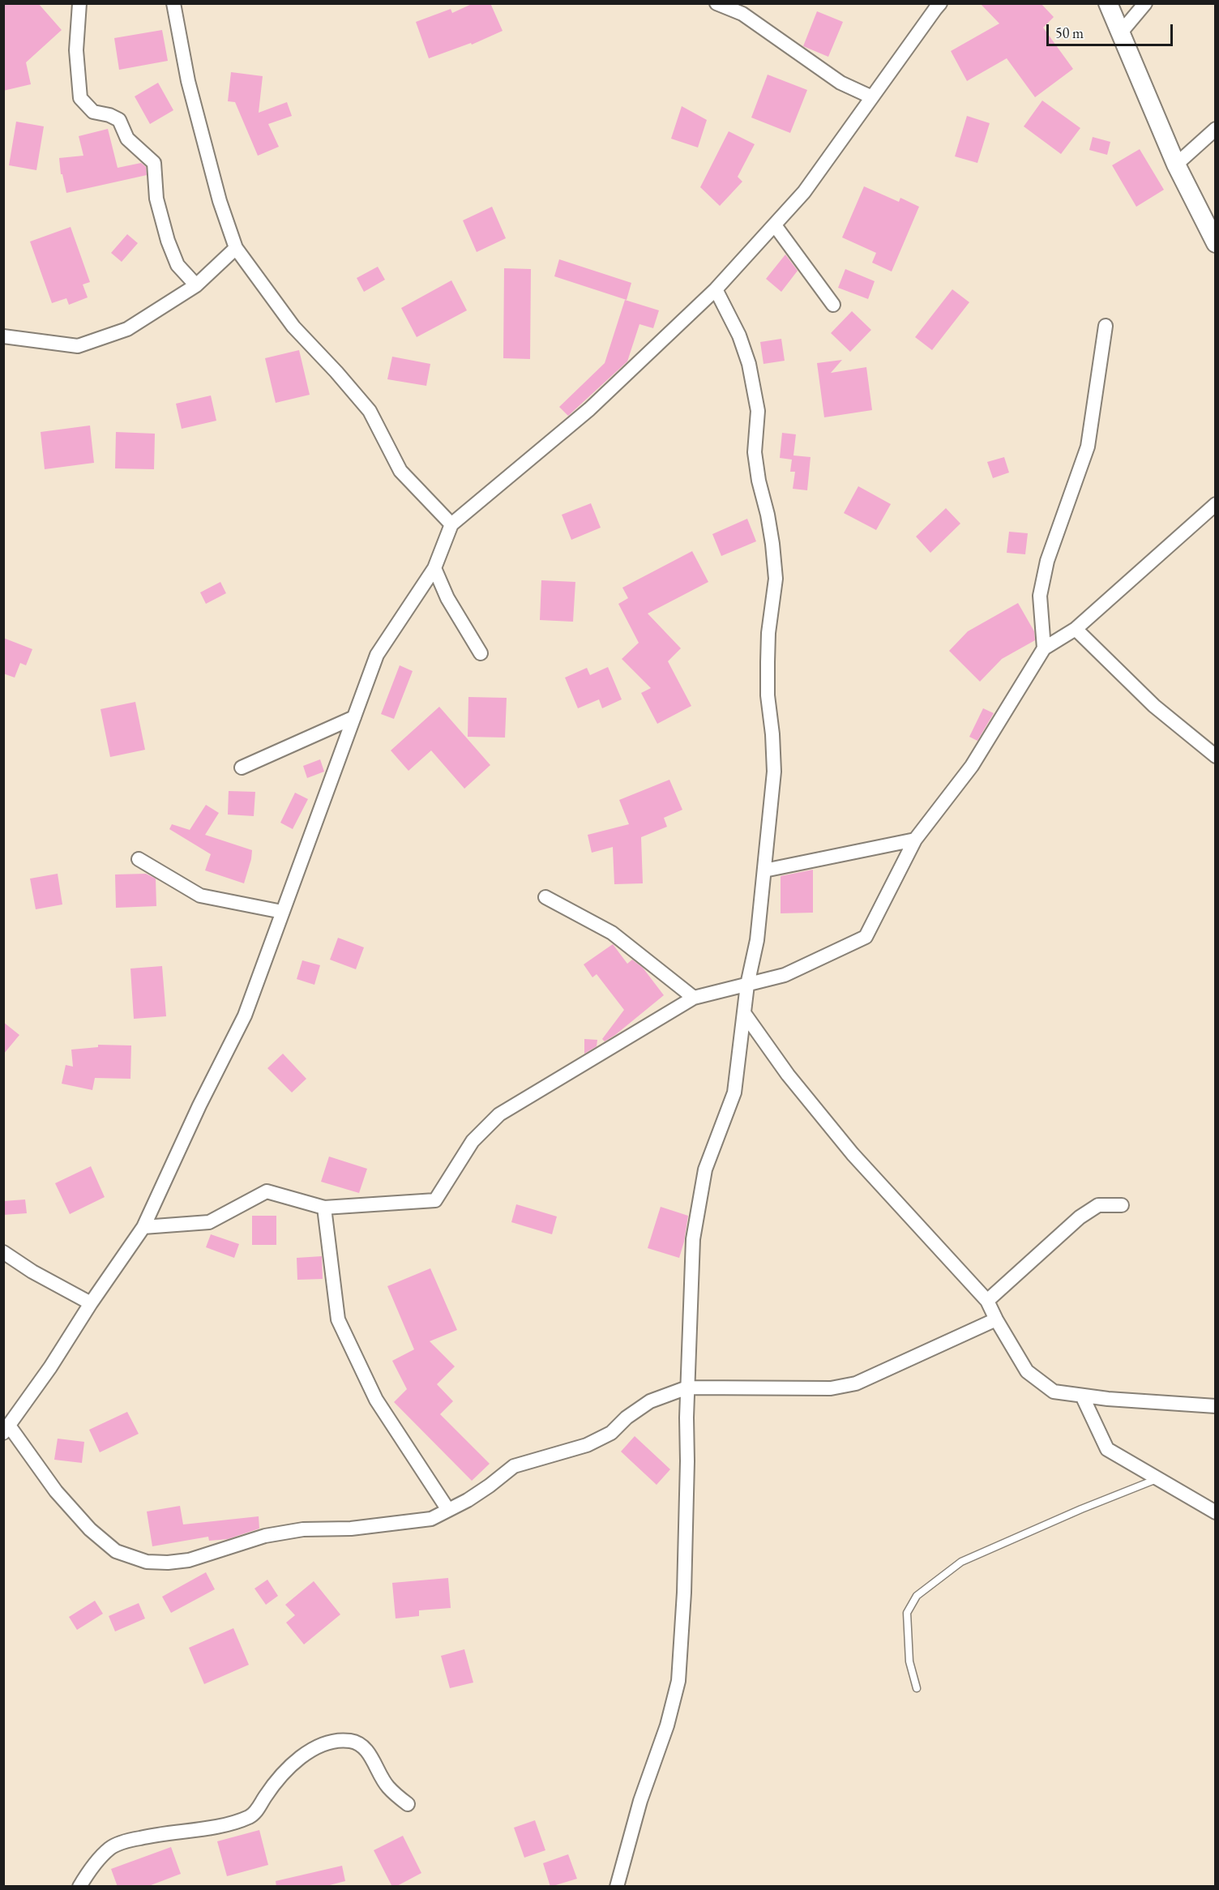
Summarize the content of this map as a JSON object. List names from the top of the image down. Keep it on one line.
{"scale_bar":"50 m"}
